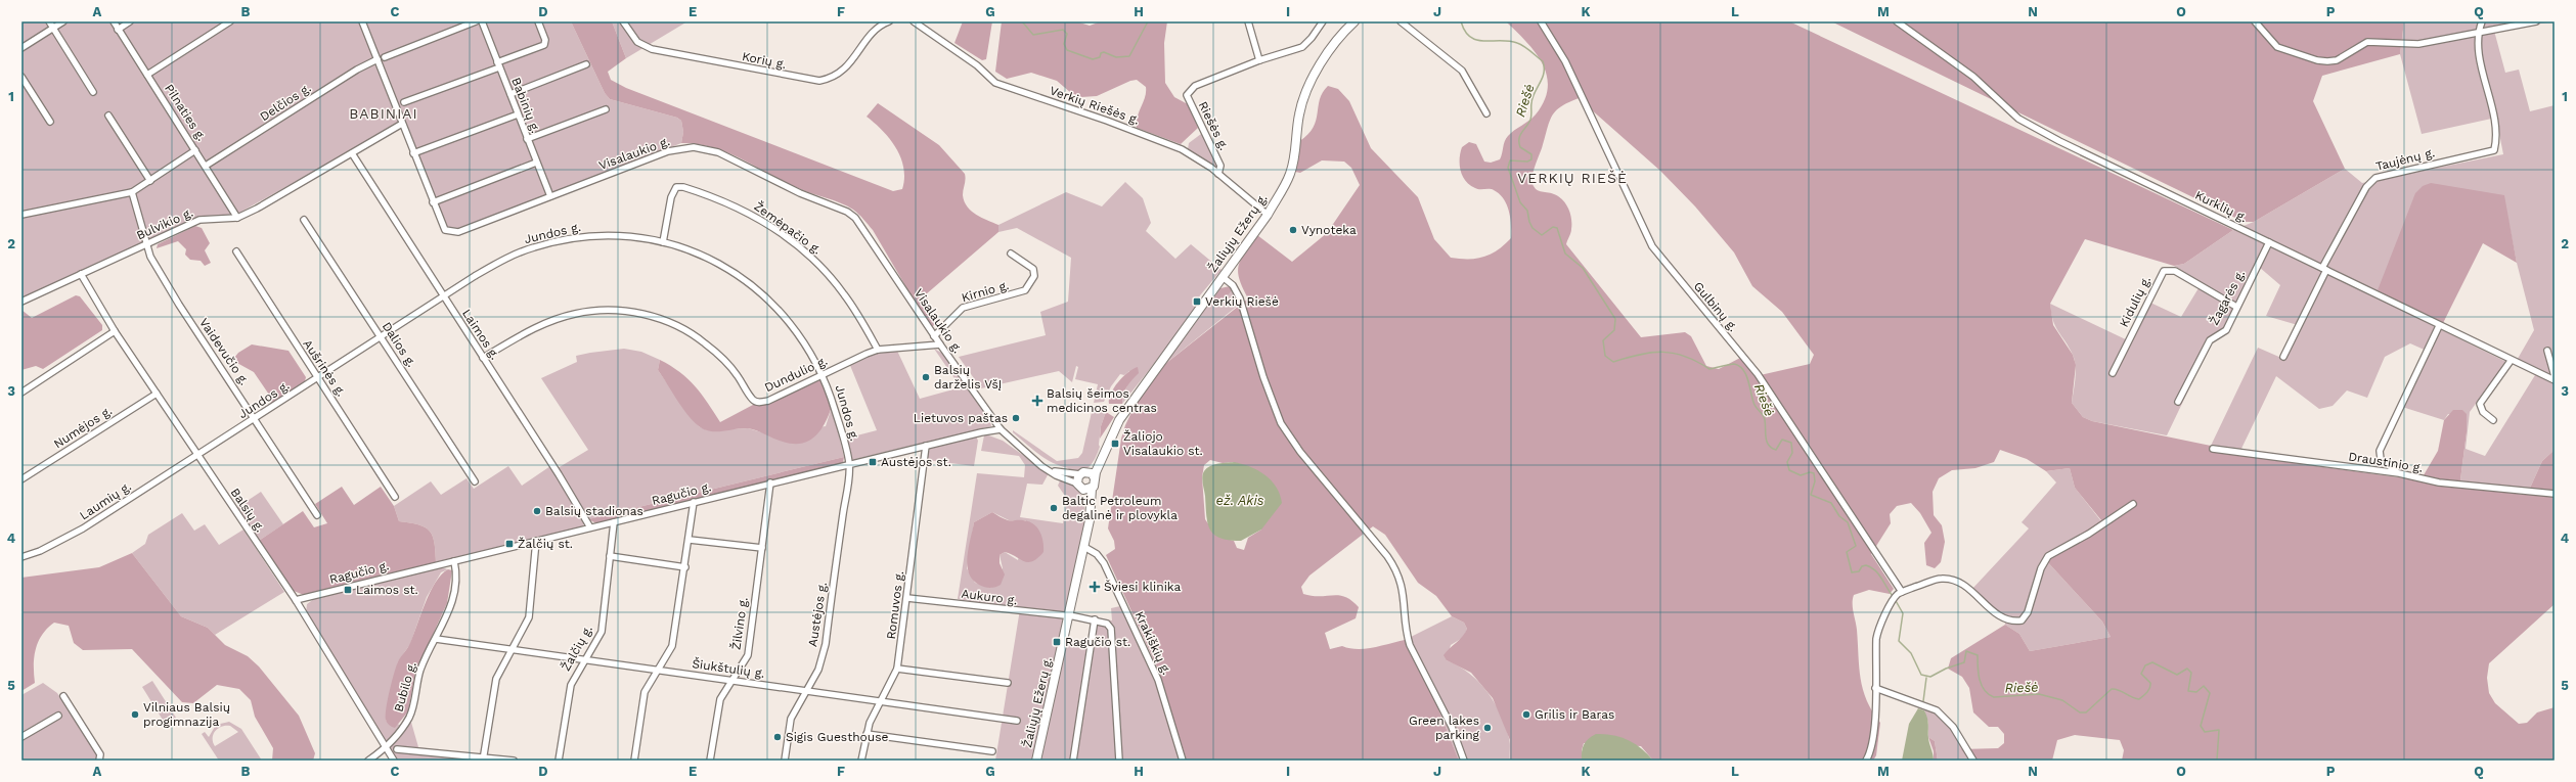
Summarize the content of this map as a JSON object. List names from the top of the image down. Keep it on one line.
{"streets":{"main road":["Žaliųjų Ežerų g."],"street":["Korių g.","Delčios g.","Babinių g.","Verkių Riešės g.","Pilnaties g.","Riešės g.","Visalaukio g.","Taujėnų g.","Kurklių g.","Bulvikio g.","Žemėpačio g.","Jundos g.","Kirnio g.","Žagarės g.","Kidulių g.","Gulbinų g.","Laimos g.","Dalios g.","Vaidevučio g.","Aušrinės g.","Dundulio g.","Numėjos g.","Draustinio g.","Ragučio g.","Laumių g.","Balsių g.","Aukuro g.","Romuvos g.","Austėjos g.","Žilvino g.","Krakiškių g.","Žalčių g.","Šiukštulių g.","Bubilo g."]},"crossings":[["Delčios g.","Pilnaties g."],["Delčios g.","Visalaukio g."],["Babinių g.","Visalaukio g."],["Verkių Riešės g.","Riešės g."],["Verkių Riešės g.","Žaliųjų Ežerų g."],["Pilnaties g.","Bulvikio g."],["Visalaukio g.","Bulvikio g."],["Visalaukio g.","Žaliųjų Ežerų g."],["Visalaukio g.","Kirnio g."],["Visalaukio g.","Dundulio g."],["Visalaukio g.","Ragučio g."],["Taujėnų g.","Kurklių g."],["Kurklių g.","Žagarės g."],["Bulvikio g.","Laimos g."],["Bulvikio g.","Vaidevučio g."],["Bulvikio g.","Balsių g."],["Žemėpačio g.","Jundos g."],["Žemėpačio g.","Dundulio g."],["Jundos g.","Laimos g."],["Jundos g.","Dalios g."],["Jundos g.","Vaidevučio g."],["Jundos g.","Aušrinės g."],["Jundos g.","Dundulio g."],["Jundos g.","Ragučio g."],["Jundos g.","Laumių g."],["Jundos g.","Balsių g."],["Jundos g.","Austėjos g."],["Žaliųjų Ežerų g.","Aukuro g."],["Žaliųjų Ežerų g.","Krakiškių g."],["Žagarės g.","Kidulių g."],["Laimos g.","Dundulio g."],["Laimos g.","Ragučio g."],["Numėjos g.","Balsių g."],["Ragučio g.","Balsių g."],["Ragučio g.","Romuvos g."],["Ragučio g.","Austėjos g."],["Ragučio g.","Žilvino g."],["Ragučio g.","Žalčių g."],["Ragučio g.","Bubilo g."],["Laumių g.","Balsių g."],["Balsių g.","Bubilo g."],["Aukuro g.","Romuvos g."],["Romuvos g.","Šiukštulių g."],["Austėjos g.","Šiukštulių g."],["Žilvino g.","Šiukštulių g."],["Žalčių g.","Šiukštulių g."],["Šiukštulių g.","Bubilo g."]],"districts":["BABINIAI","VERKIŲ RIEŠĖ"],"water":["Riešė","ež. Akis"],"places":{"other":["Vynoteka","Balsių darželis VšĮ","Lietuvos paštas","Baltic Petroleum degalinė ir plovykla","Balsių stadionas","Vilniaus Balsių progimnazija","Grilis ir Baras","Green lakes parking","Sigis Guesthouse"],"transit":["Verkių Riešė","Žaliojo Visalaukio st.","Austėjos st.","Žalčių st.","Laimos st.","Ragučio st."],"health":["Balsių šeimos medicinos centras","Šviesi klinika"]},"grid":{"columns":["A","B","C","D","E","F","G","H","I","J","K","L","M","N","O","P","Q"],"rows":["1","2","3","4","5"]}}
